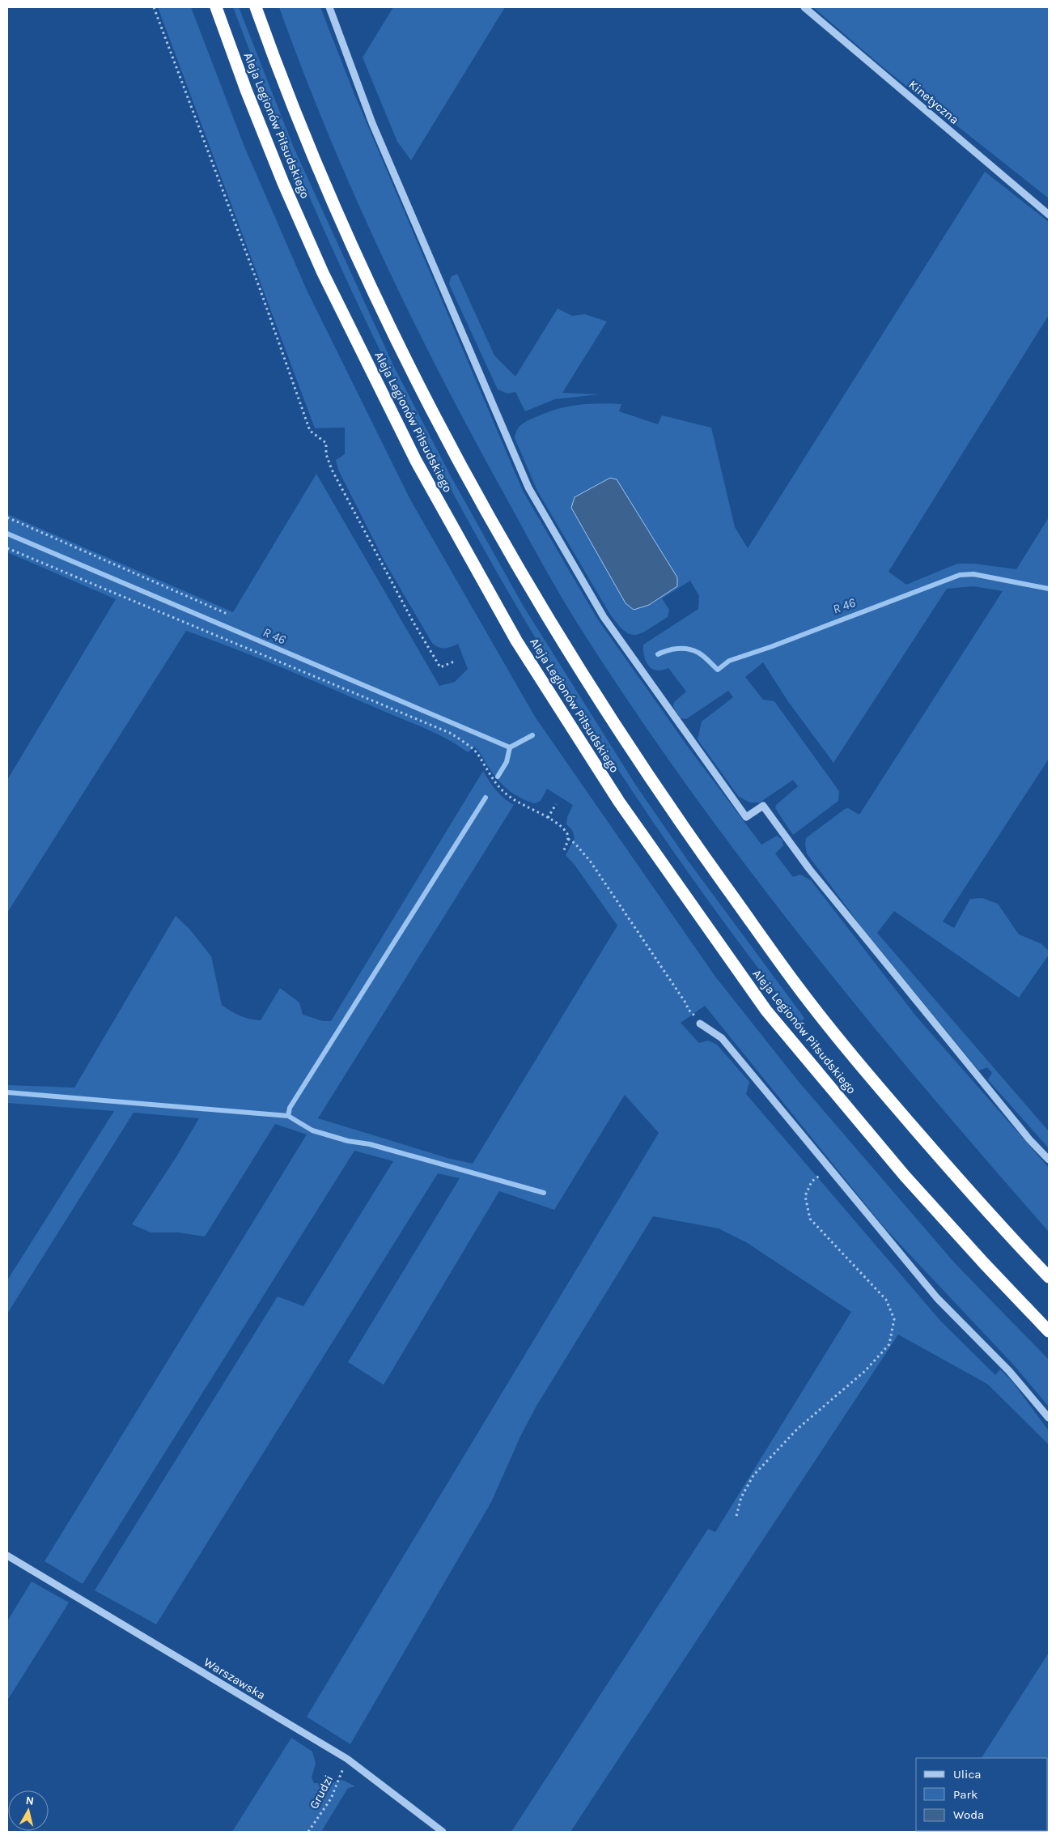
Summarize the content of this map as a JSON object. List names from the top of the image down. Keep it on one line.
{"streets":{"highway":["Aleja Legionów Piłsudskiego"],"street":["Kinetyczna","Warszawska"],"path":["Grudzi"]},"crossings":[["Warszawska","Grudzi"]],"water":["R 46"],"legend":["Ulica","Park","Woda"],"north":"top"}
